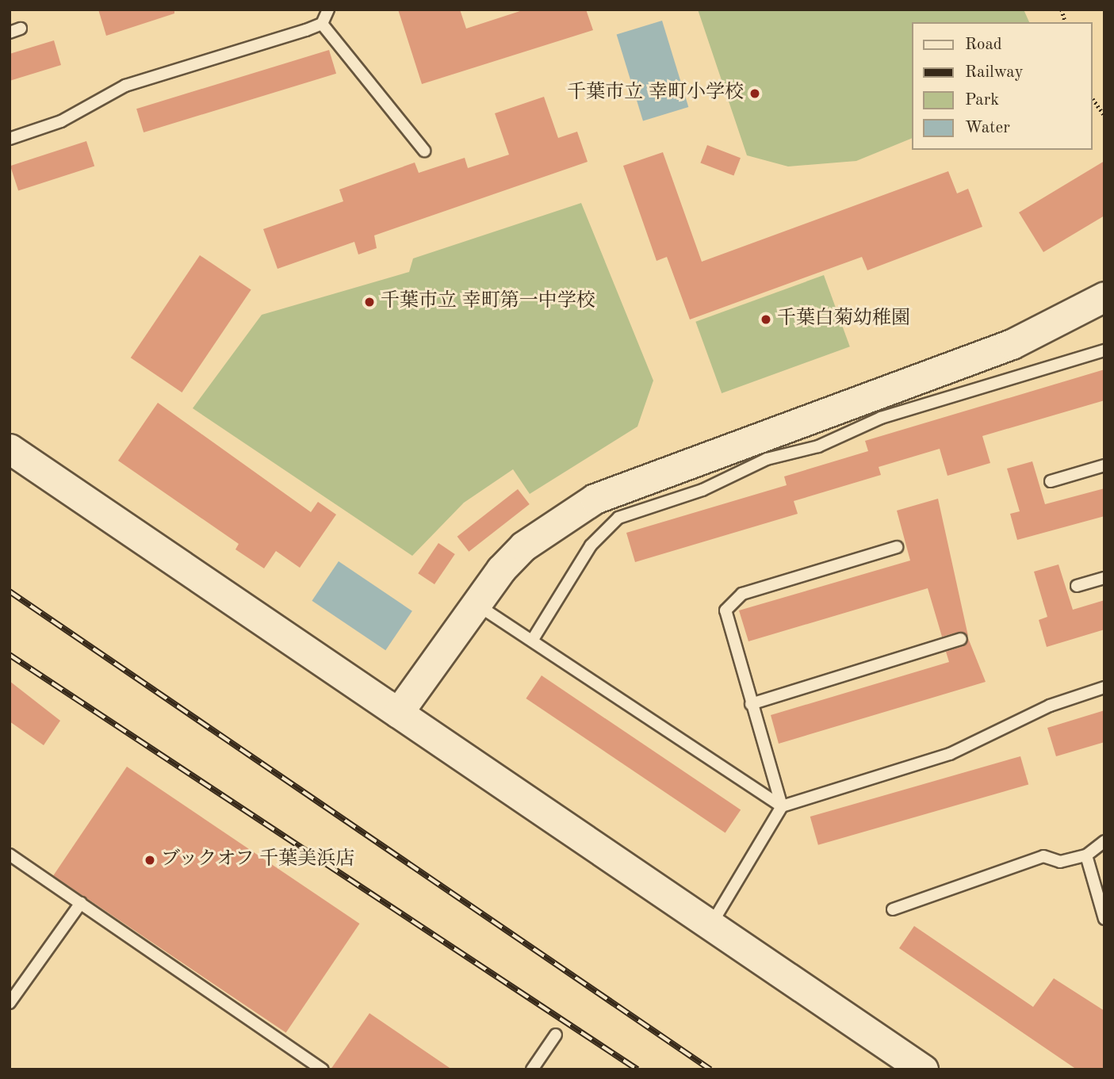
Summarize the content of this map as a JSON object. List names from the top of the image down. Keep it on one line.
{"places":["千葉市立 幸町小学校","千葉市立 幸町第一中学校","千葉白菊幼稚園","ブックオフ 千葉美浜店"],"legend":["Road","Railway","Park","Water"]}
